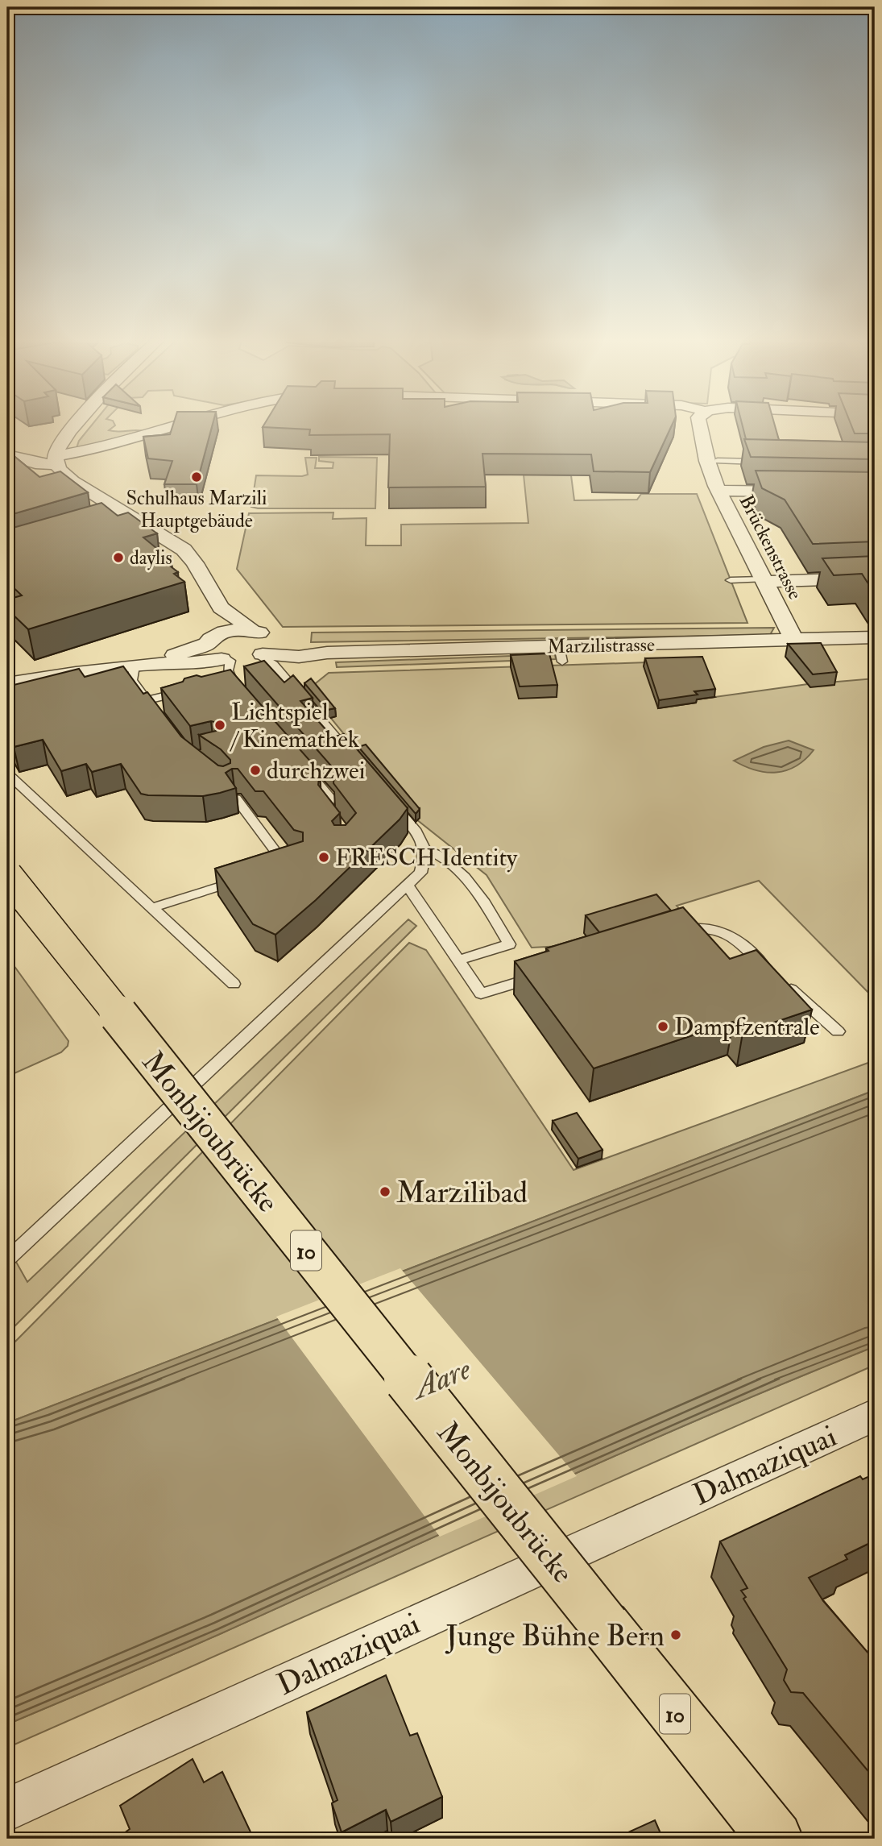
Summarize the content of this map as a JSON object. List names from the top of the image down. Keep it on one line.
{"streets":{"main road":["Monbijoubrücke","10"],"street":["Brückenstrasse","Marzilistrasse","Dalmaziquai"]},"crossings":[["Brückenstrasse","Marzilistrasse"]],"water":["Aare"],"places":["Schulhaus Marzili Hauptgebäude","daylis","Lichtspiel / Kinemathek","durchzwei","FRESCH Identity","Dampfzentrale","Marzilibad","Junge Bühne Bern"]}
